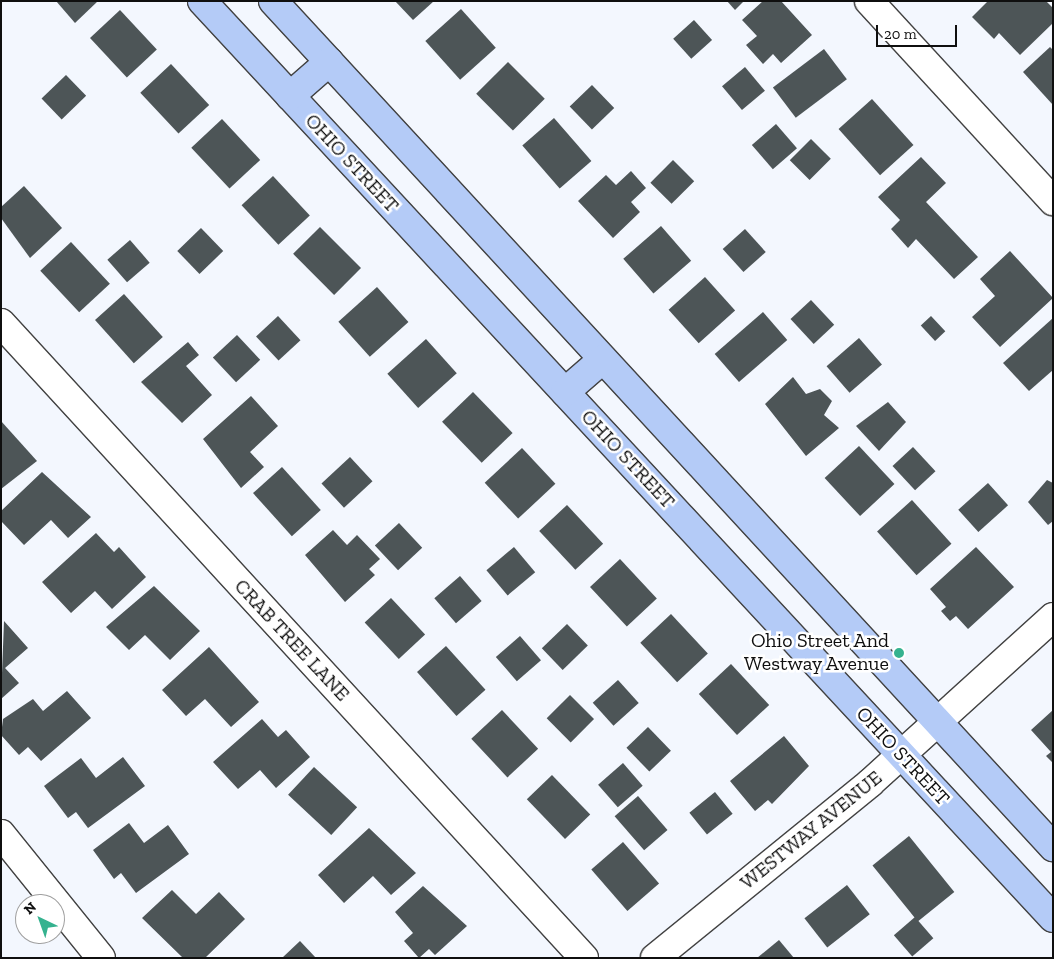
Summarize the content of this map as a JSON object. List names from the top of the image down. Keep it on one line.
{"streets":{"street":["OHIO STREET","CRAB TREE LANE","WESTWAY AVENUE"]},"crossings":[["OHIO STREET","WESTWAY AVENUE"]],"places":["Ohio Street And Westway Avenue"],"scale_bar":"20 m","north":"top left"}
